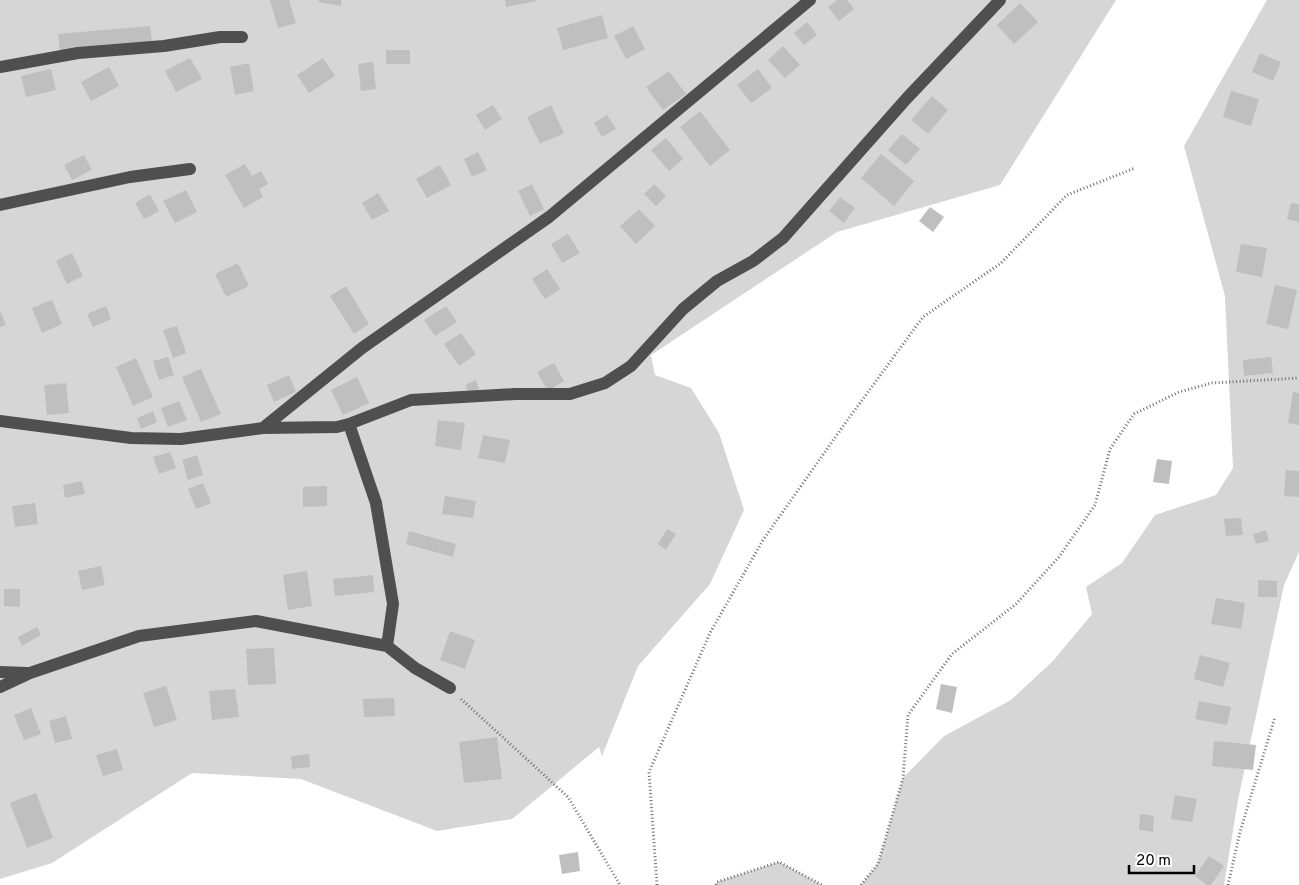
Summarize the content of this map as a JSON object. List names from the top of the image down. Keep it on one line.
{"scale_bar":"20 m"}
